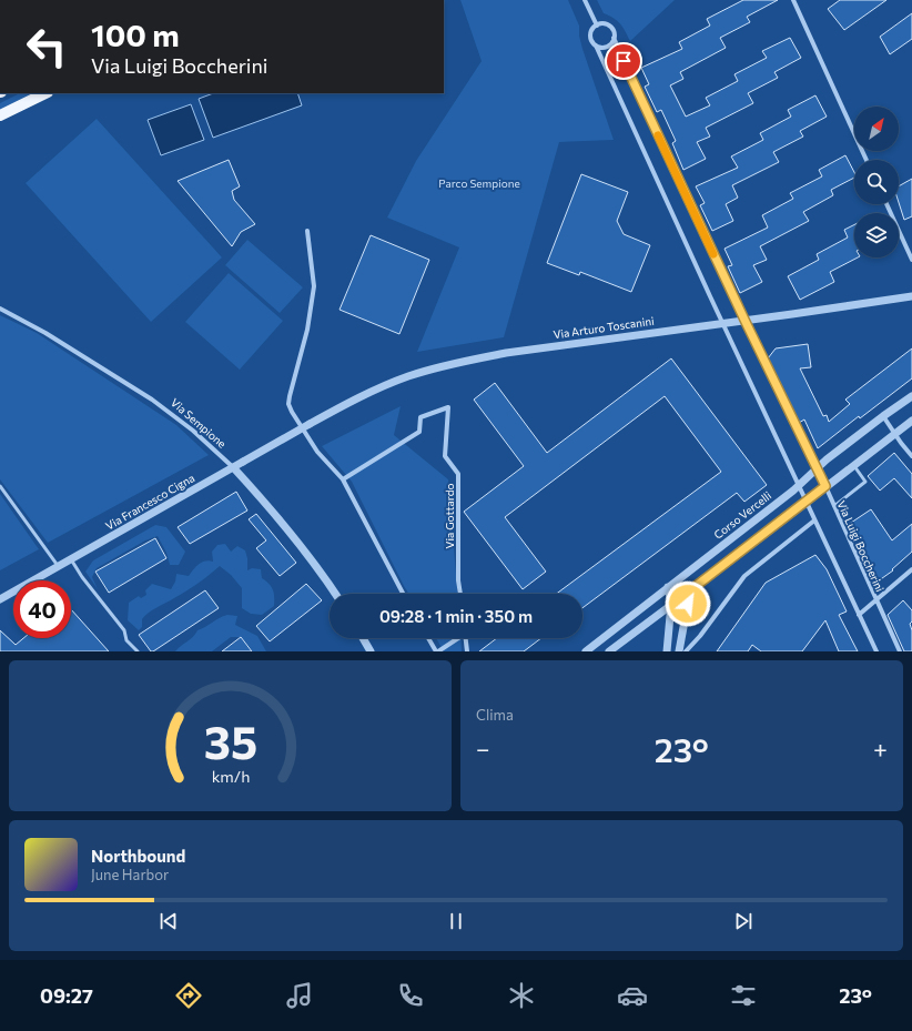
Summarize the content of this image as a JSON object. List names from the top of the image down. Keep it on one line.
{"streets":{"street":["Via Arturo Toscanini","Via Sempione","Via Francesco Cigna","Corso Vercelli","Via Gottardo","Via Luigi Boccherini"]},"crossings":[["Via Arturo Toscanini","Via Francesco Cigna"],["Via Arturo Toscanini","Via Luigi Boccherini"],["Via Sempione","Via Francesco Cigna"],["Corso Vercelli","Via Luigi Boccherini"]],"parks":["Parco Sempione"],"north":"top right","page":{"turn":["100 m","Via Luigi Boccherini"],"limit":"40","trip":"09:28 · 1 min · 350 m","tile":"Clima","heat":["−","23°","+"],"song":["Northbound","June Harbor"],"tabs":["09:27","23°"],"gauge":["35","km/h"]}}
